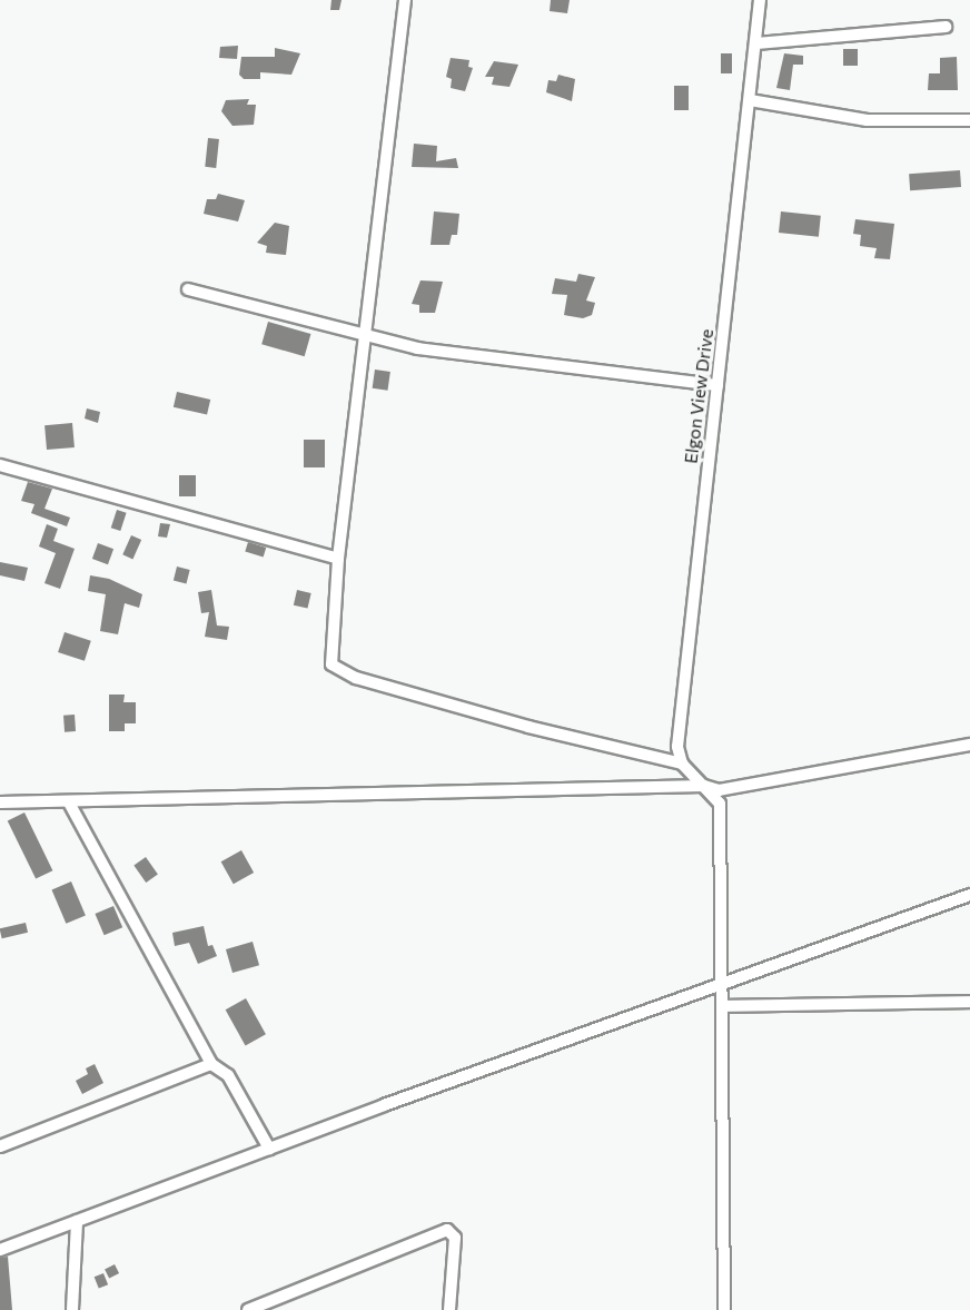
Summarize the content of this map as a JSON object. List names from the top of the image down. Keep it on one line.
{"streets":{"street":["Elgon View Drive"]}}
